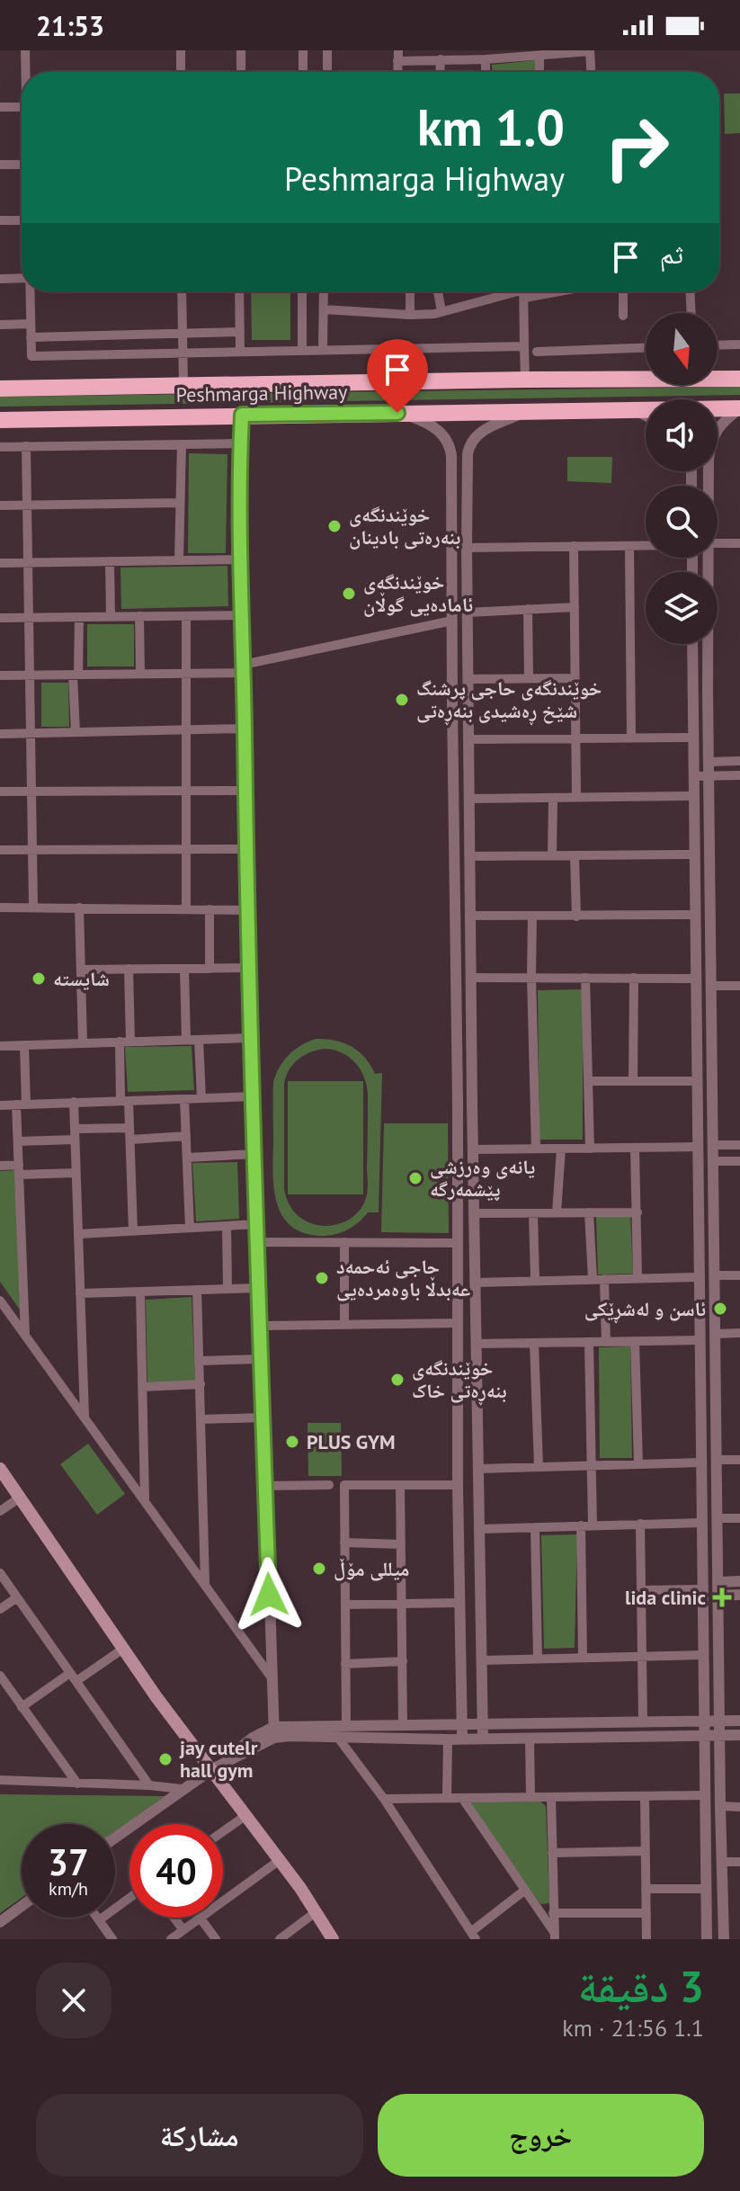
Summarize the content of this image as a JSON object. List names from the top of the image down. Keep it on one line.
{"streets":{"highway":["Peshmarga Highway"]},"places":{"other":["خوێندنگەی بنەرەتی بادینان","خوێندنگەی ئامادەیی گوڵان","خوێندنگەی حاجی پرشنگ شێخ ڕەشیدی بنەڕەتی","شایستە","یانەی وەرزشی پێشمەرگە","حاجی ئەحمەد عەبدڵا باوەمردەیی","ئاسن و لەشڕێکی","خوێندنگەی بنەڕەتی خاک","PLUS GYM","میللی مۆڵ","jay cutelr hall gym"],"health":["lida clinic"]},"north":"bottom","page":{"status":"21:53","turn":["1.0 km","Peshmarga Highway"],"then":"ثم","speed":"37 km/h","limit":"40","heading":["3 دقيقة","1.1 km · 21:56"],"buttons":["خروج","مشاركة"]}}
